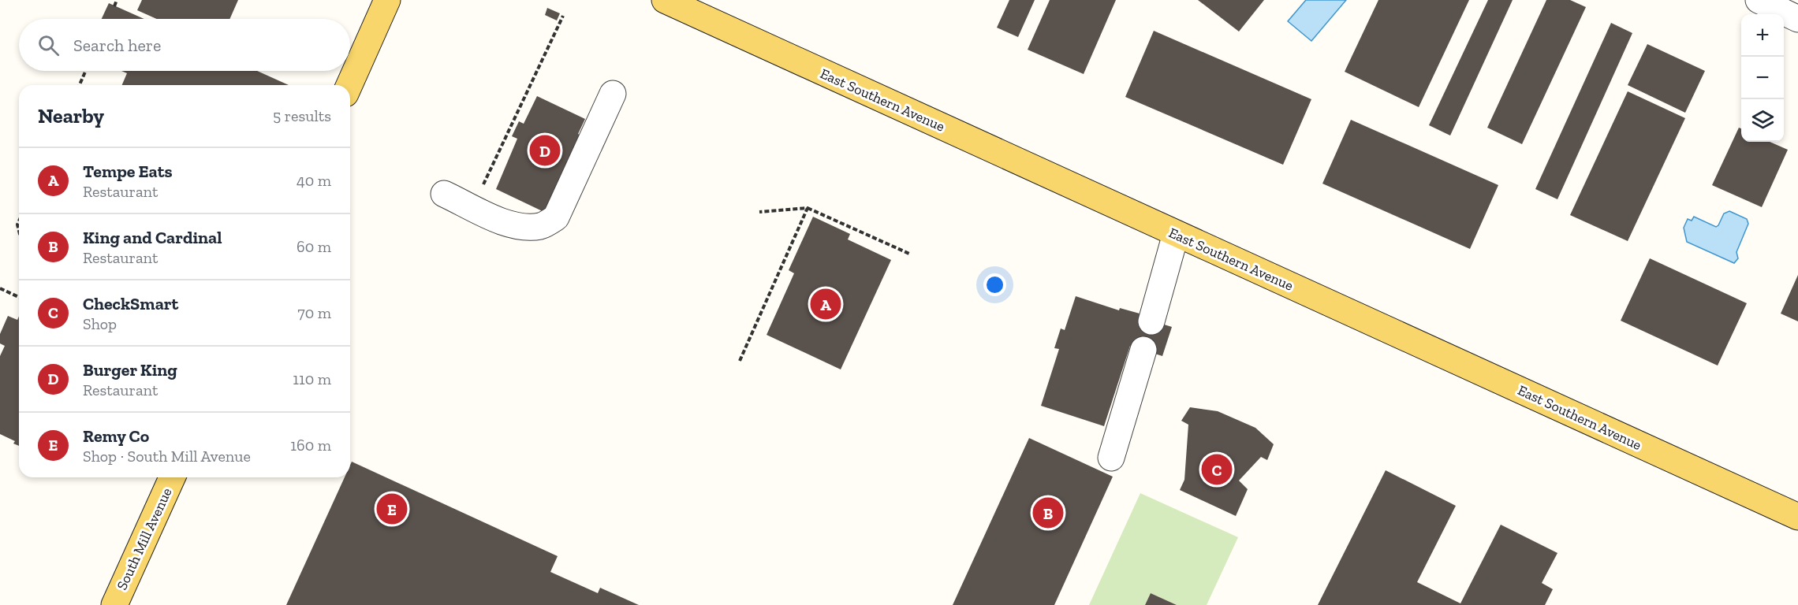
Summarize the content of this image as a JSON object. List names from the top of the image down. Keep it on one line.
{"streets":{"main road":["East Southern Avenue","South Mill Avenue"]},"page":{"map_buttons":["+","−"],"search":"Search here","heading":["Nearby","5 results"],"pins":["D","A","C","E","B"],"list":[{"mark":"A","name":"Tempe Eats","note":"Restaurant","value":"40 m"},{"mark":"B","name":"King and Cardinal","note":"Restaurant","value":"60 m"},{"mark":"C","name":"CheckSmart","note":"Shop","value":"70 m"},{"mark":"D","name":"Burger King","note":"Restaurant","value":"110 m"},{"mark":"E","name":"Remy Co","note":"Shop · South Mill Avenue","value":"160 m"}]}}
